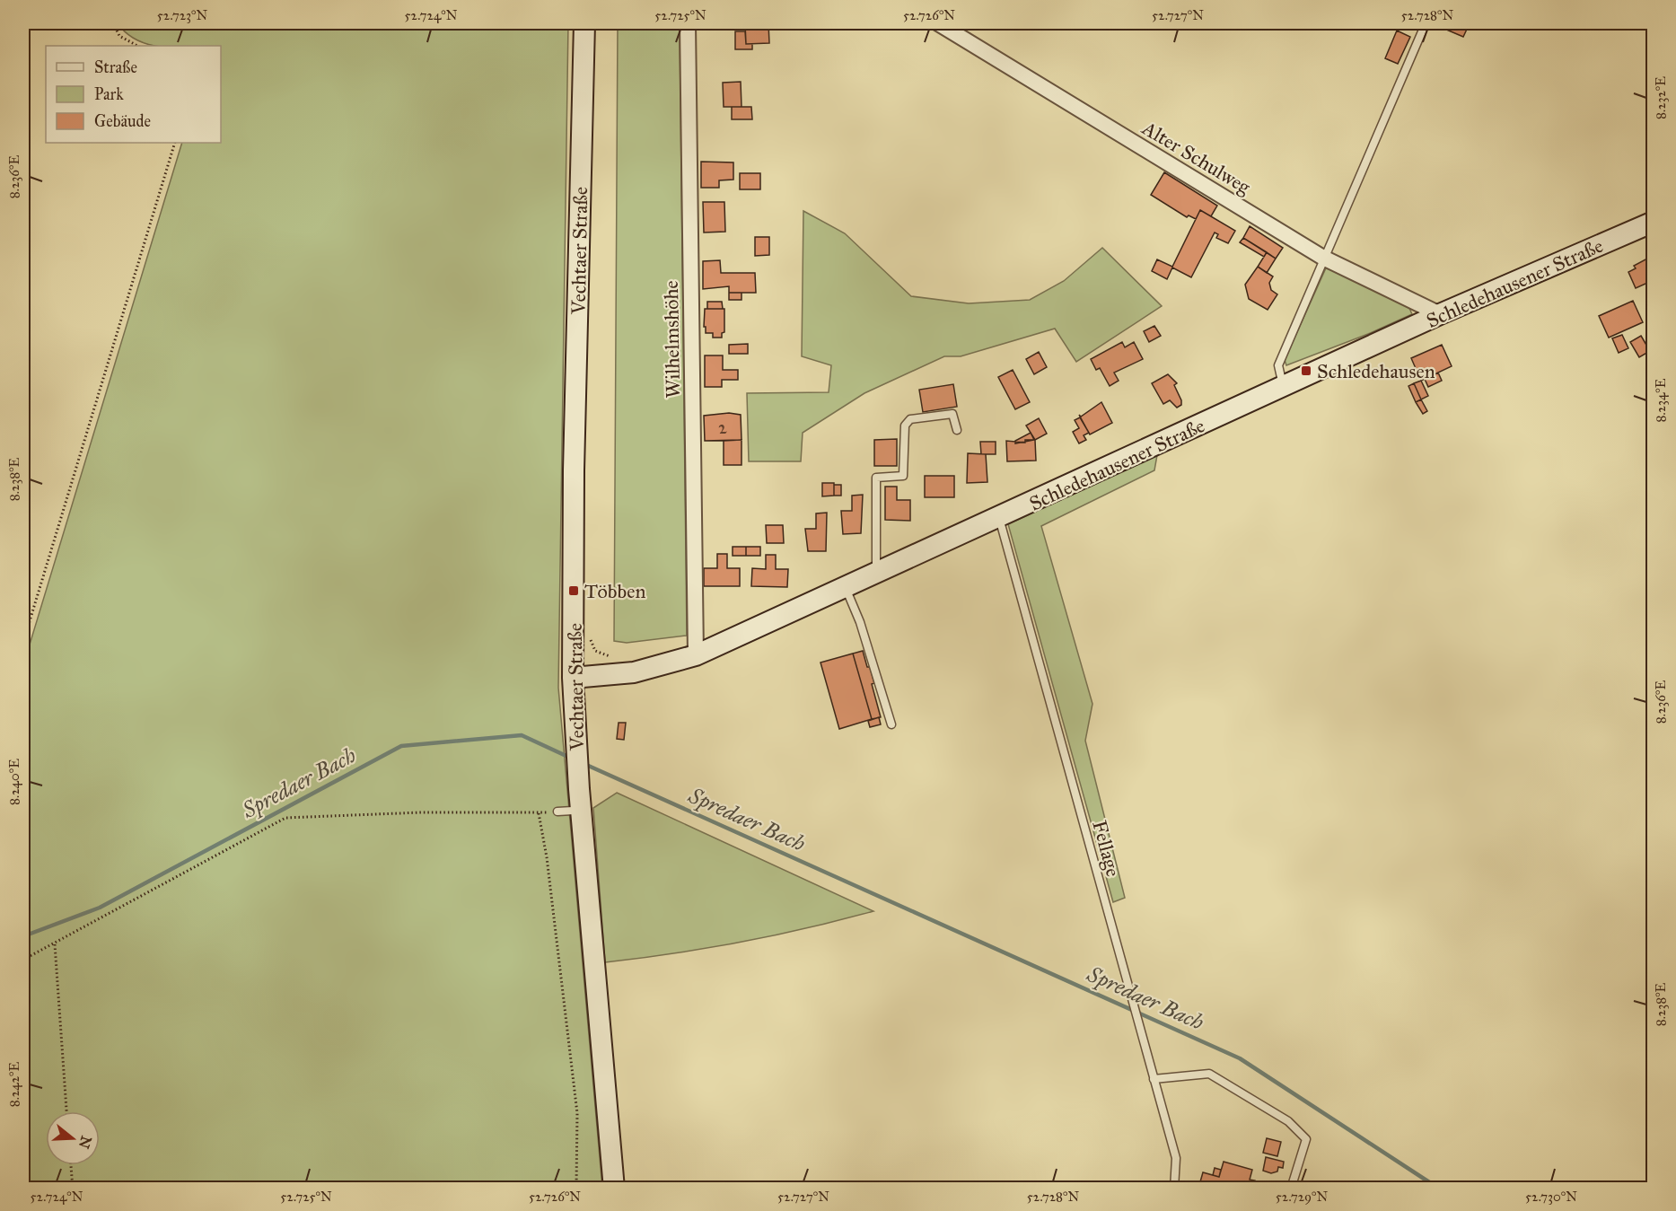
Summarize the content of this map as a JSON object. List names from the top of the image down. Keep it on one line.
{"streets":{"street":["Alter Schulweg","Vechtaer Straße","Schledehausener Straße","Wilhelmshöhe"],"lane":["Fellage"]},"crossings":[["Alter Schulweg","Schledehausener Straße"],["Vechtaer Straße","Schledehausener Straße"],["Schledehausener Straße","Wilhelmshöhe"],["Schledehausener Straße","Fellage"]],"water":["Spredaer Bach"],"places":{"transit":["Schledehausen","Többen"]},"house_numbers":["2"],"legend":["Straße","Park","Gebäude"],"north":"right","coordinates":["52.723°N","52.724°N","52.725°N","52.726°N","52.727°N","52.728°N","8.232°E","8.236°E","8.234°E","8.238°E","8.240°E","8.242°E","52.729°N","52.730°N"]}
